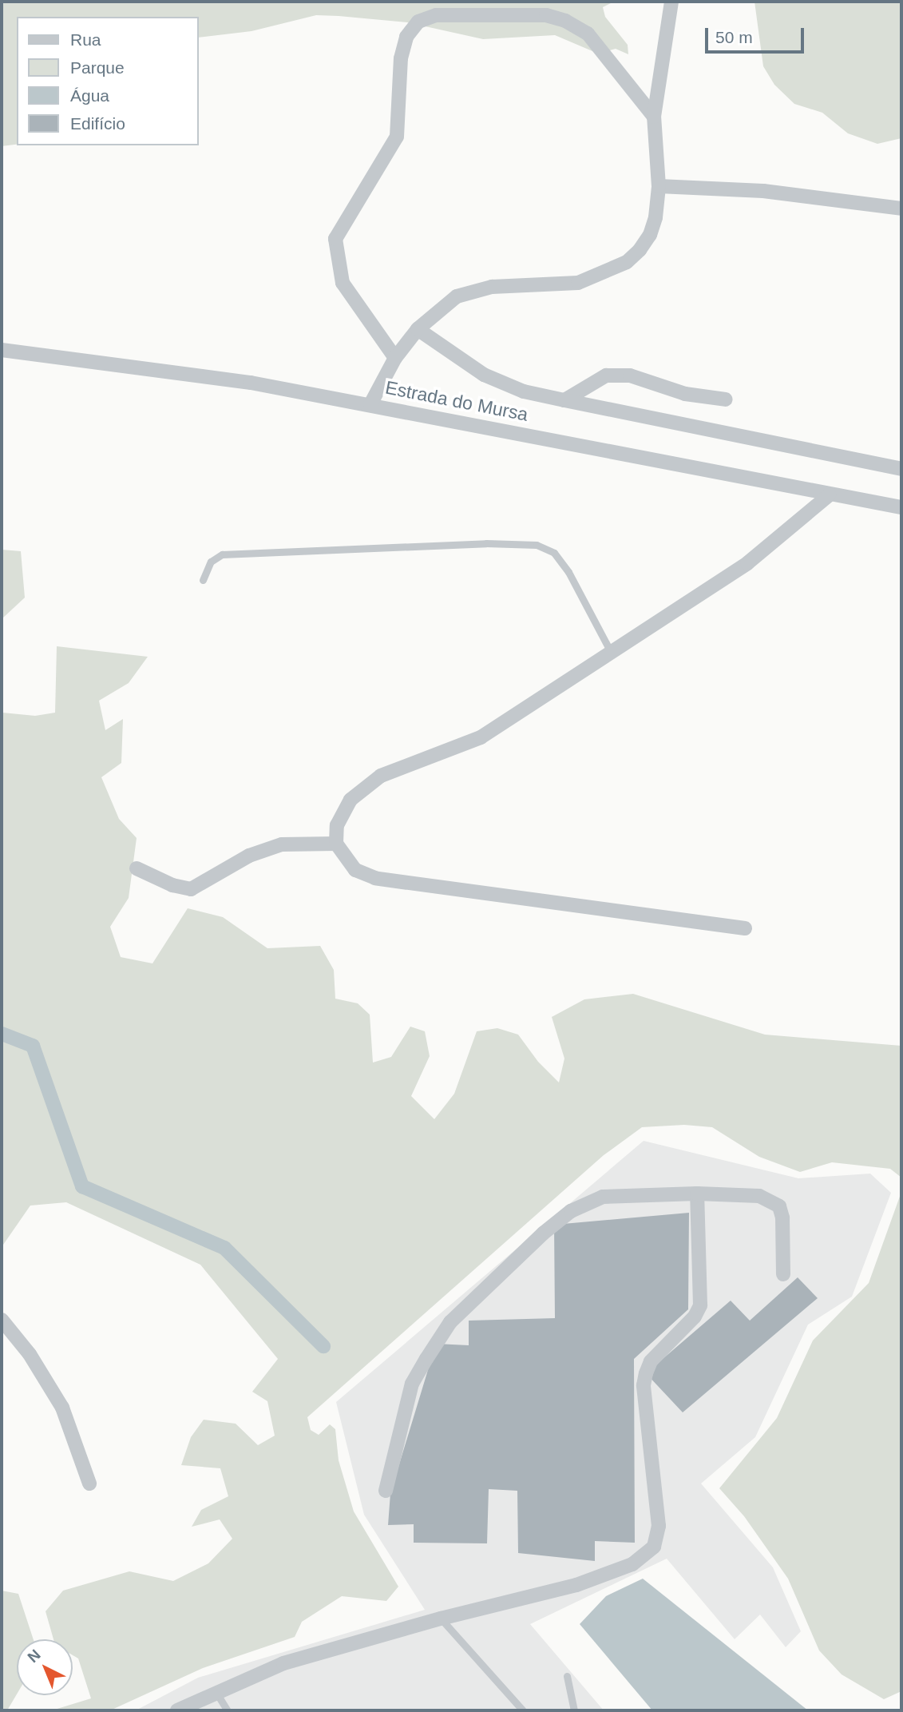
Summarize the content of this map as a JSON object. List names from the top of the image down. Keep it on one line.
{"streets":{"street":["Estrada do Mursa"]},"legend":["Rua","Parque","Água","Edifício"],"scale_bar":"50 m","north":"top left"}
